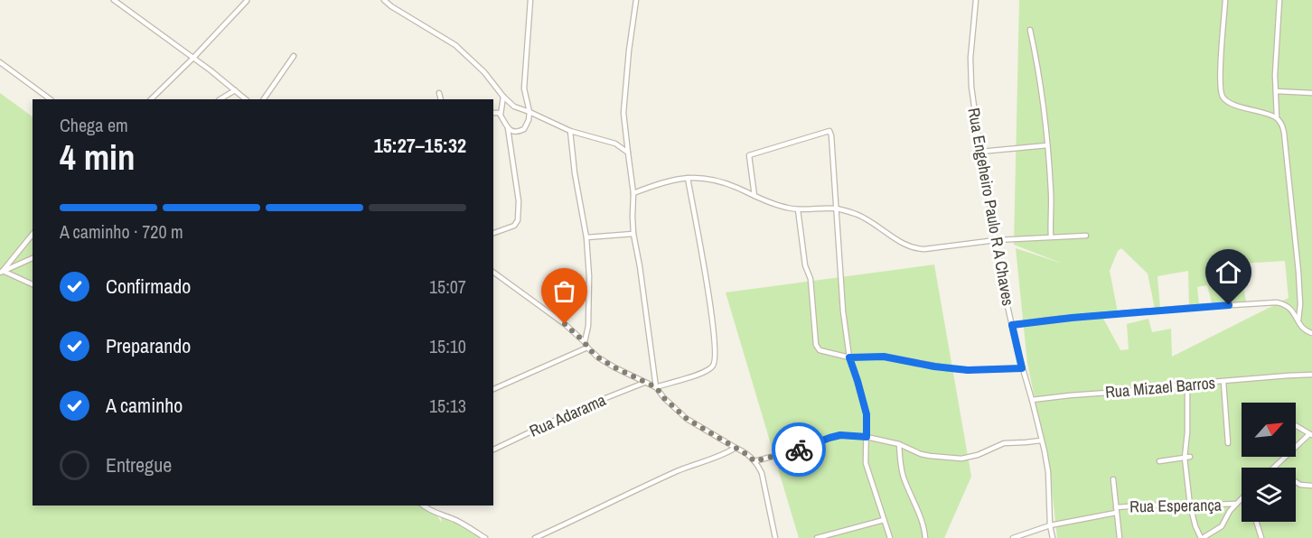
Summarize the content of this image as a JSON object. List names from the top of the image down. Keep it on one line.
{"streets":{"street":["Rua Engeheiro Paulo R A Chaves","Rua Mizael Barros","Rua Adarama","Rua Esperança"]},"crossings":[["Rua Engeheiro Paulo R A Chaves","Rua Mizael Barros"],["Rua Engeheiro Paulo R A Chaves","Rua Esperança"]],"north":"top right","page":{"heading":["4 min","Chega em","15:27–15:32"],"bar":"A caminho · 720 m","list":[["Confirmado","15:07"],["Preparando","15:10"],["A caminho","15:13"],"Entregue"]}}
